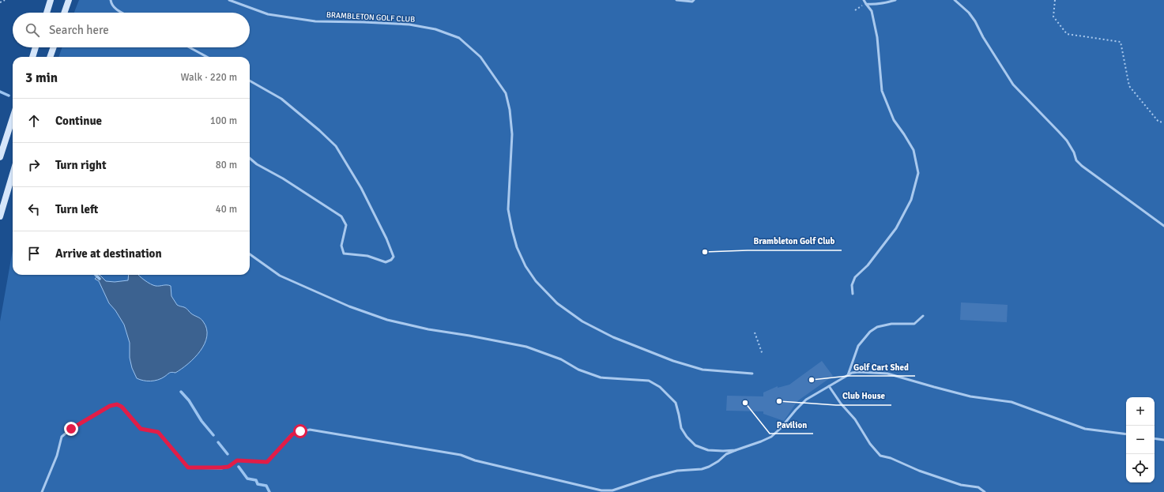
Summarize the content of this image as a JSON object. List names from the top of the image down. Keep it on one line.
{"streets":{"lane":["BRAMBLETON GOLF CLUB"]},"places":["Brambleton Golf Club","Golf Cart Shed","Club House","Pavilion"],"page":{"search":"Search here","heading":["3 min","Walk · 220 m"],"list":[["Continue","100 m"],["Turn right","80 m"],["Turn left","40 m"],"Arrive at destination"],"map_buttons":["+","−"]}}
